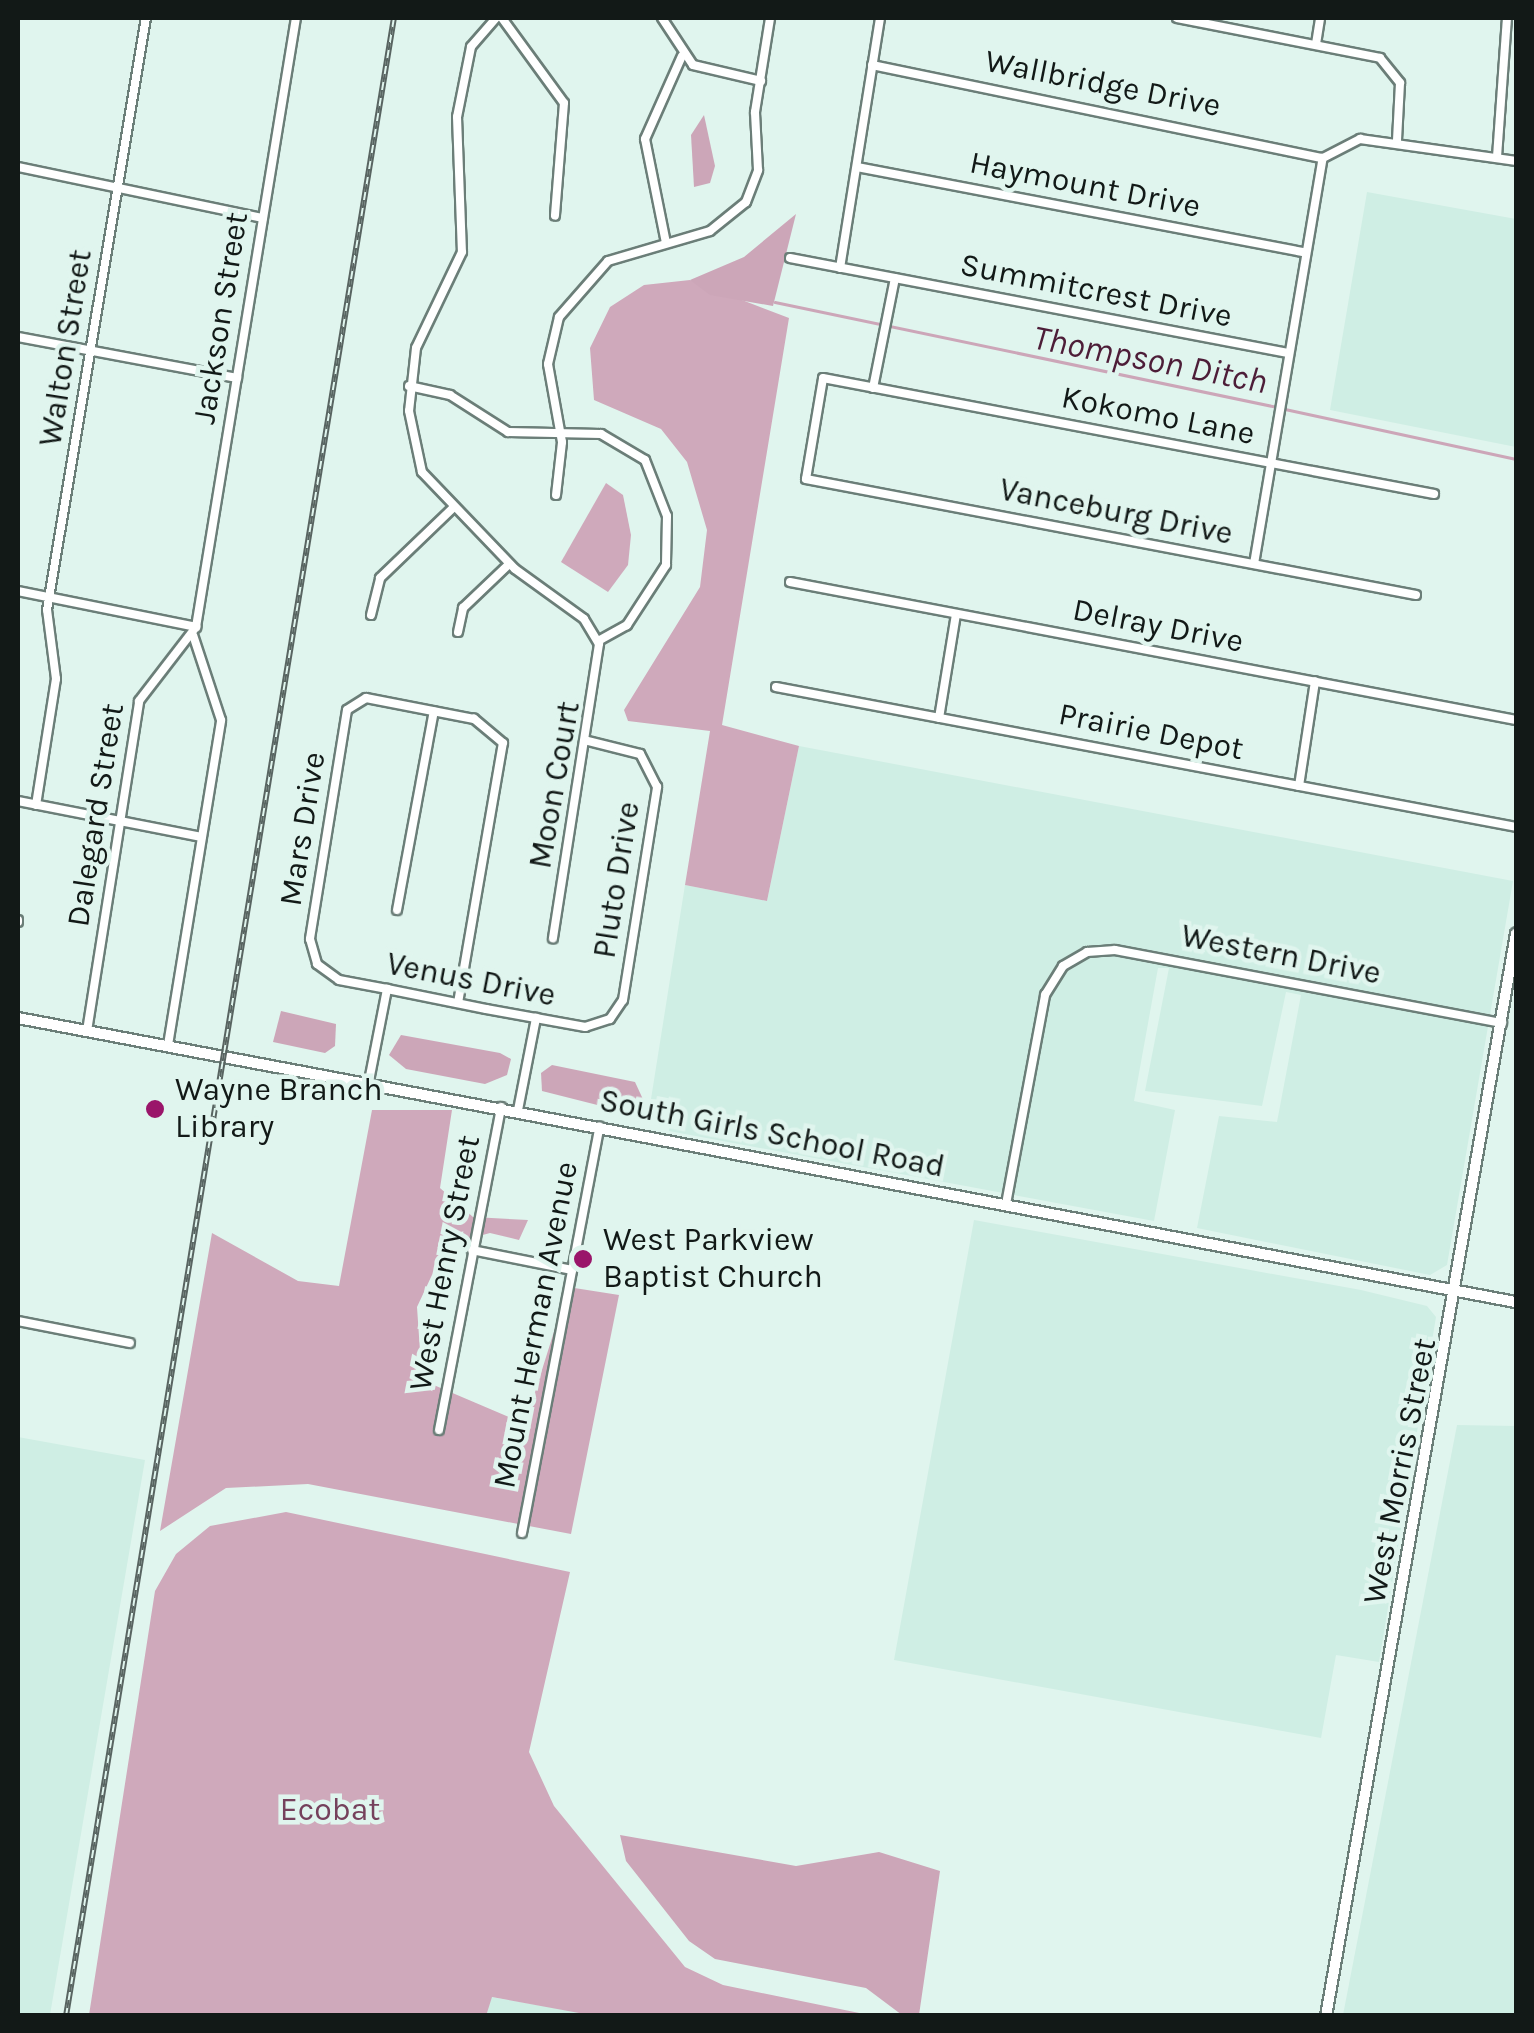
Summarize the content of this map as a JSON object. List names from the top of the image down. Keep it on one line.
{"streets":{"main road":["South Girls School Road","West Morris Street"],"street":["Wallbridge Drive","Haymount Drive","Summitcrest Drive","Jackson Street","Walton Street","Kokomo Lane","Vanceburg Drive","Delray Drive","Prairie Depot","Moon Court","Dalegard Street","Mars Drive","Pluto Drive","Western Drive","Venus Drive","West Henry Street","Mount Herman Avenue"]},"crossings":[["Jackson Street","Dalegard Street"],["Kokomo Lane","Vanceburg Drive"],["Moon Court","Pluto Drive"],["Dalegard Street","South Girls School Road"],["Mars Drive","Venus Drive"],["Pluto Drive","Venus Drive"],["Western Drive","South Girls School Road"],["Western Drive","West Morris Street"],["South Girls School Road","West Henry Street"],["South Girls School Road","Mount Herman Avenue"],["South Girls School Road","West Morris Street"]],"water":["Thompson Ditch"],"parks":["Ecobat"],"places":["Wayne Branch Library","West Parkview Baptist Church"]}
